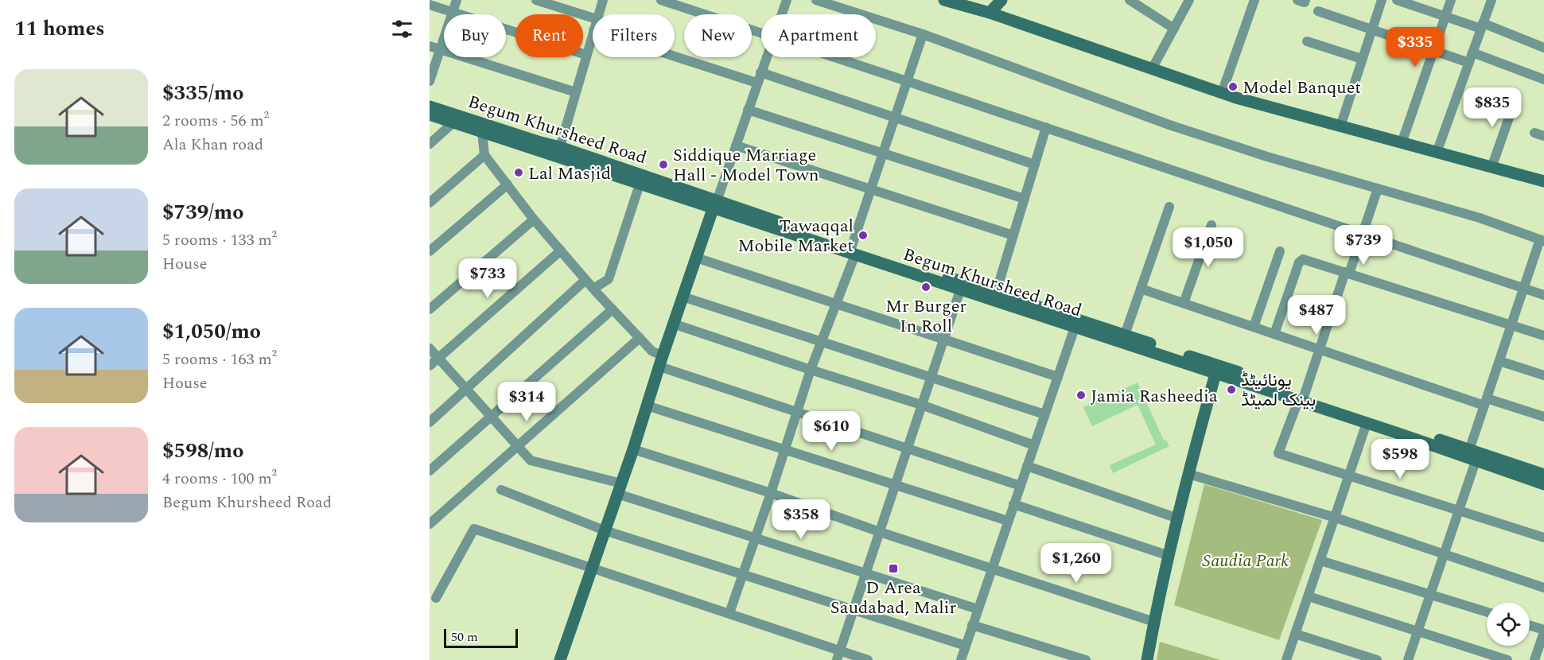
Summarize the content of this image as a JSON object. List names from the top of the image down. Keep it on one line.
{"streets":{"main road":["Begum Khursheed Road"]},"parks":["Saudia Park"],"places":{"other":["Model Banquet","Siddique Marriage Hall - Model Town","Lal Masjid","Tawaqqal Mobile Market","Mr Burger In Roll","یونائیٹڈ بینک لمیٹڈ","Jamia Rasheedia"],"transit":["D Area Saudabad, Malir"]},"scale_bar":"50 m","page":{"heading":"11 homes","chip":["Buy","Rent","Filters","New","Apartment"],"price":["$335","$835","$739","$1,050","$733","$487","$314","$610","$598","$358","$1,260"],"list":[{"name":"$335/mo","note":"2 rooms · 56 m² · Ala Khan road"},{"name":"$739/mo","note":"5 rooms · 133 m² · House"},{"name":"$1,050/mo","note":"5 rooms · 163 m² · House"},{"name":"$598/mo","note":"4 rooms · 100 m² · Begum Khursheed Road"}],"scale":"50 m"}}
